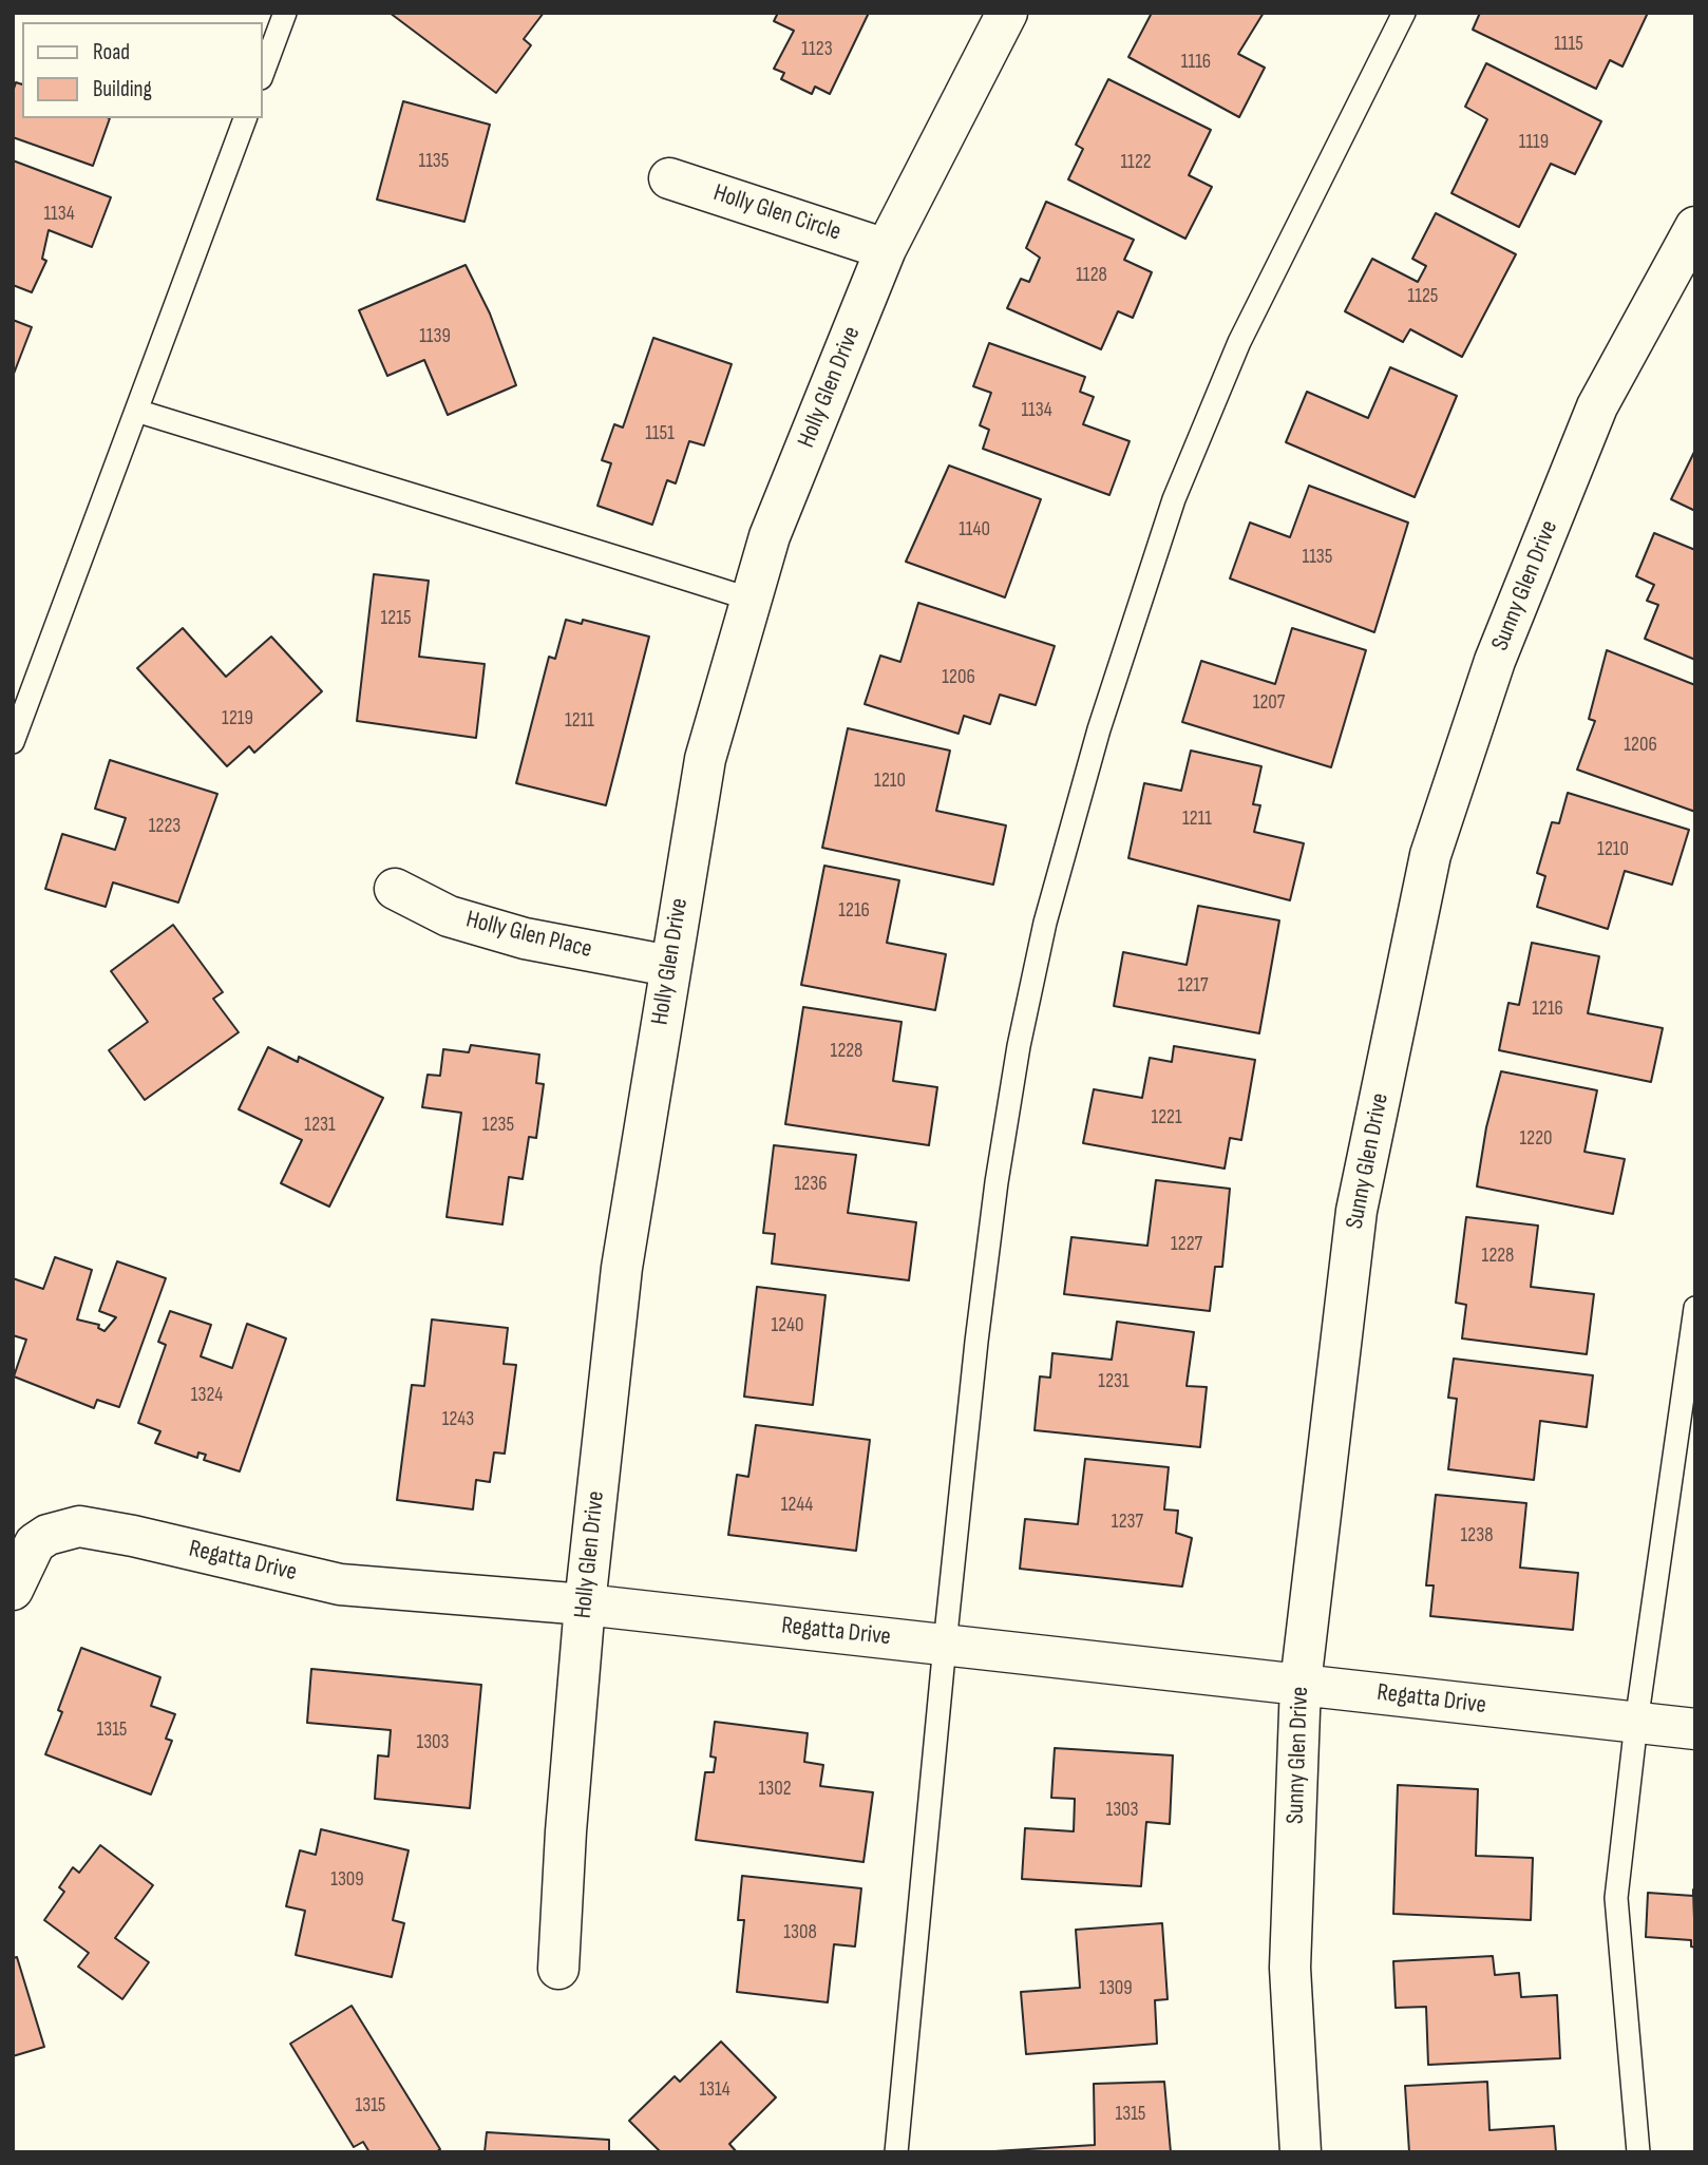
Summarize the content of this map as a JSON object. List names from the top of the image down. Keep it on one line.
{"streets":{"street":["Holly Glen Circle","Holly Glen Drive","Sunny Glen Drive","Holly Glen Place","Regatta Drive"]},"crossings":[["Holly Glen Circle","Holly Glen Drive"],["Holly Glen Drive","Holly Glen Place"],["Holly Glen Drive","Regatta Drive"],["Sunny Glen Drive","Regatta Drive"]],"house_numbers":["1115","1123","1116","1119","1135","1122","1134","1128","1125","1139","1134","1151","1140","1135","1215","1206","1207","1219","1211","1206","1210","1211","1223","1210","1216","1217","1216","1228","1221","1231","1235","1220","1236","1227","1228","1240","1231","1324","1243","1244","1237","1238","1315","1303","1302","1303","1309","1308","1309","1314","1315","1315"],"legend":["Road","Building"]}
